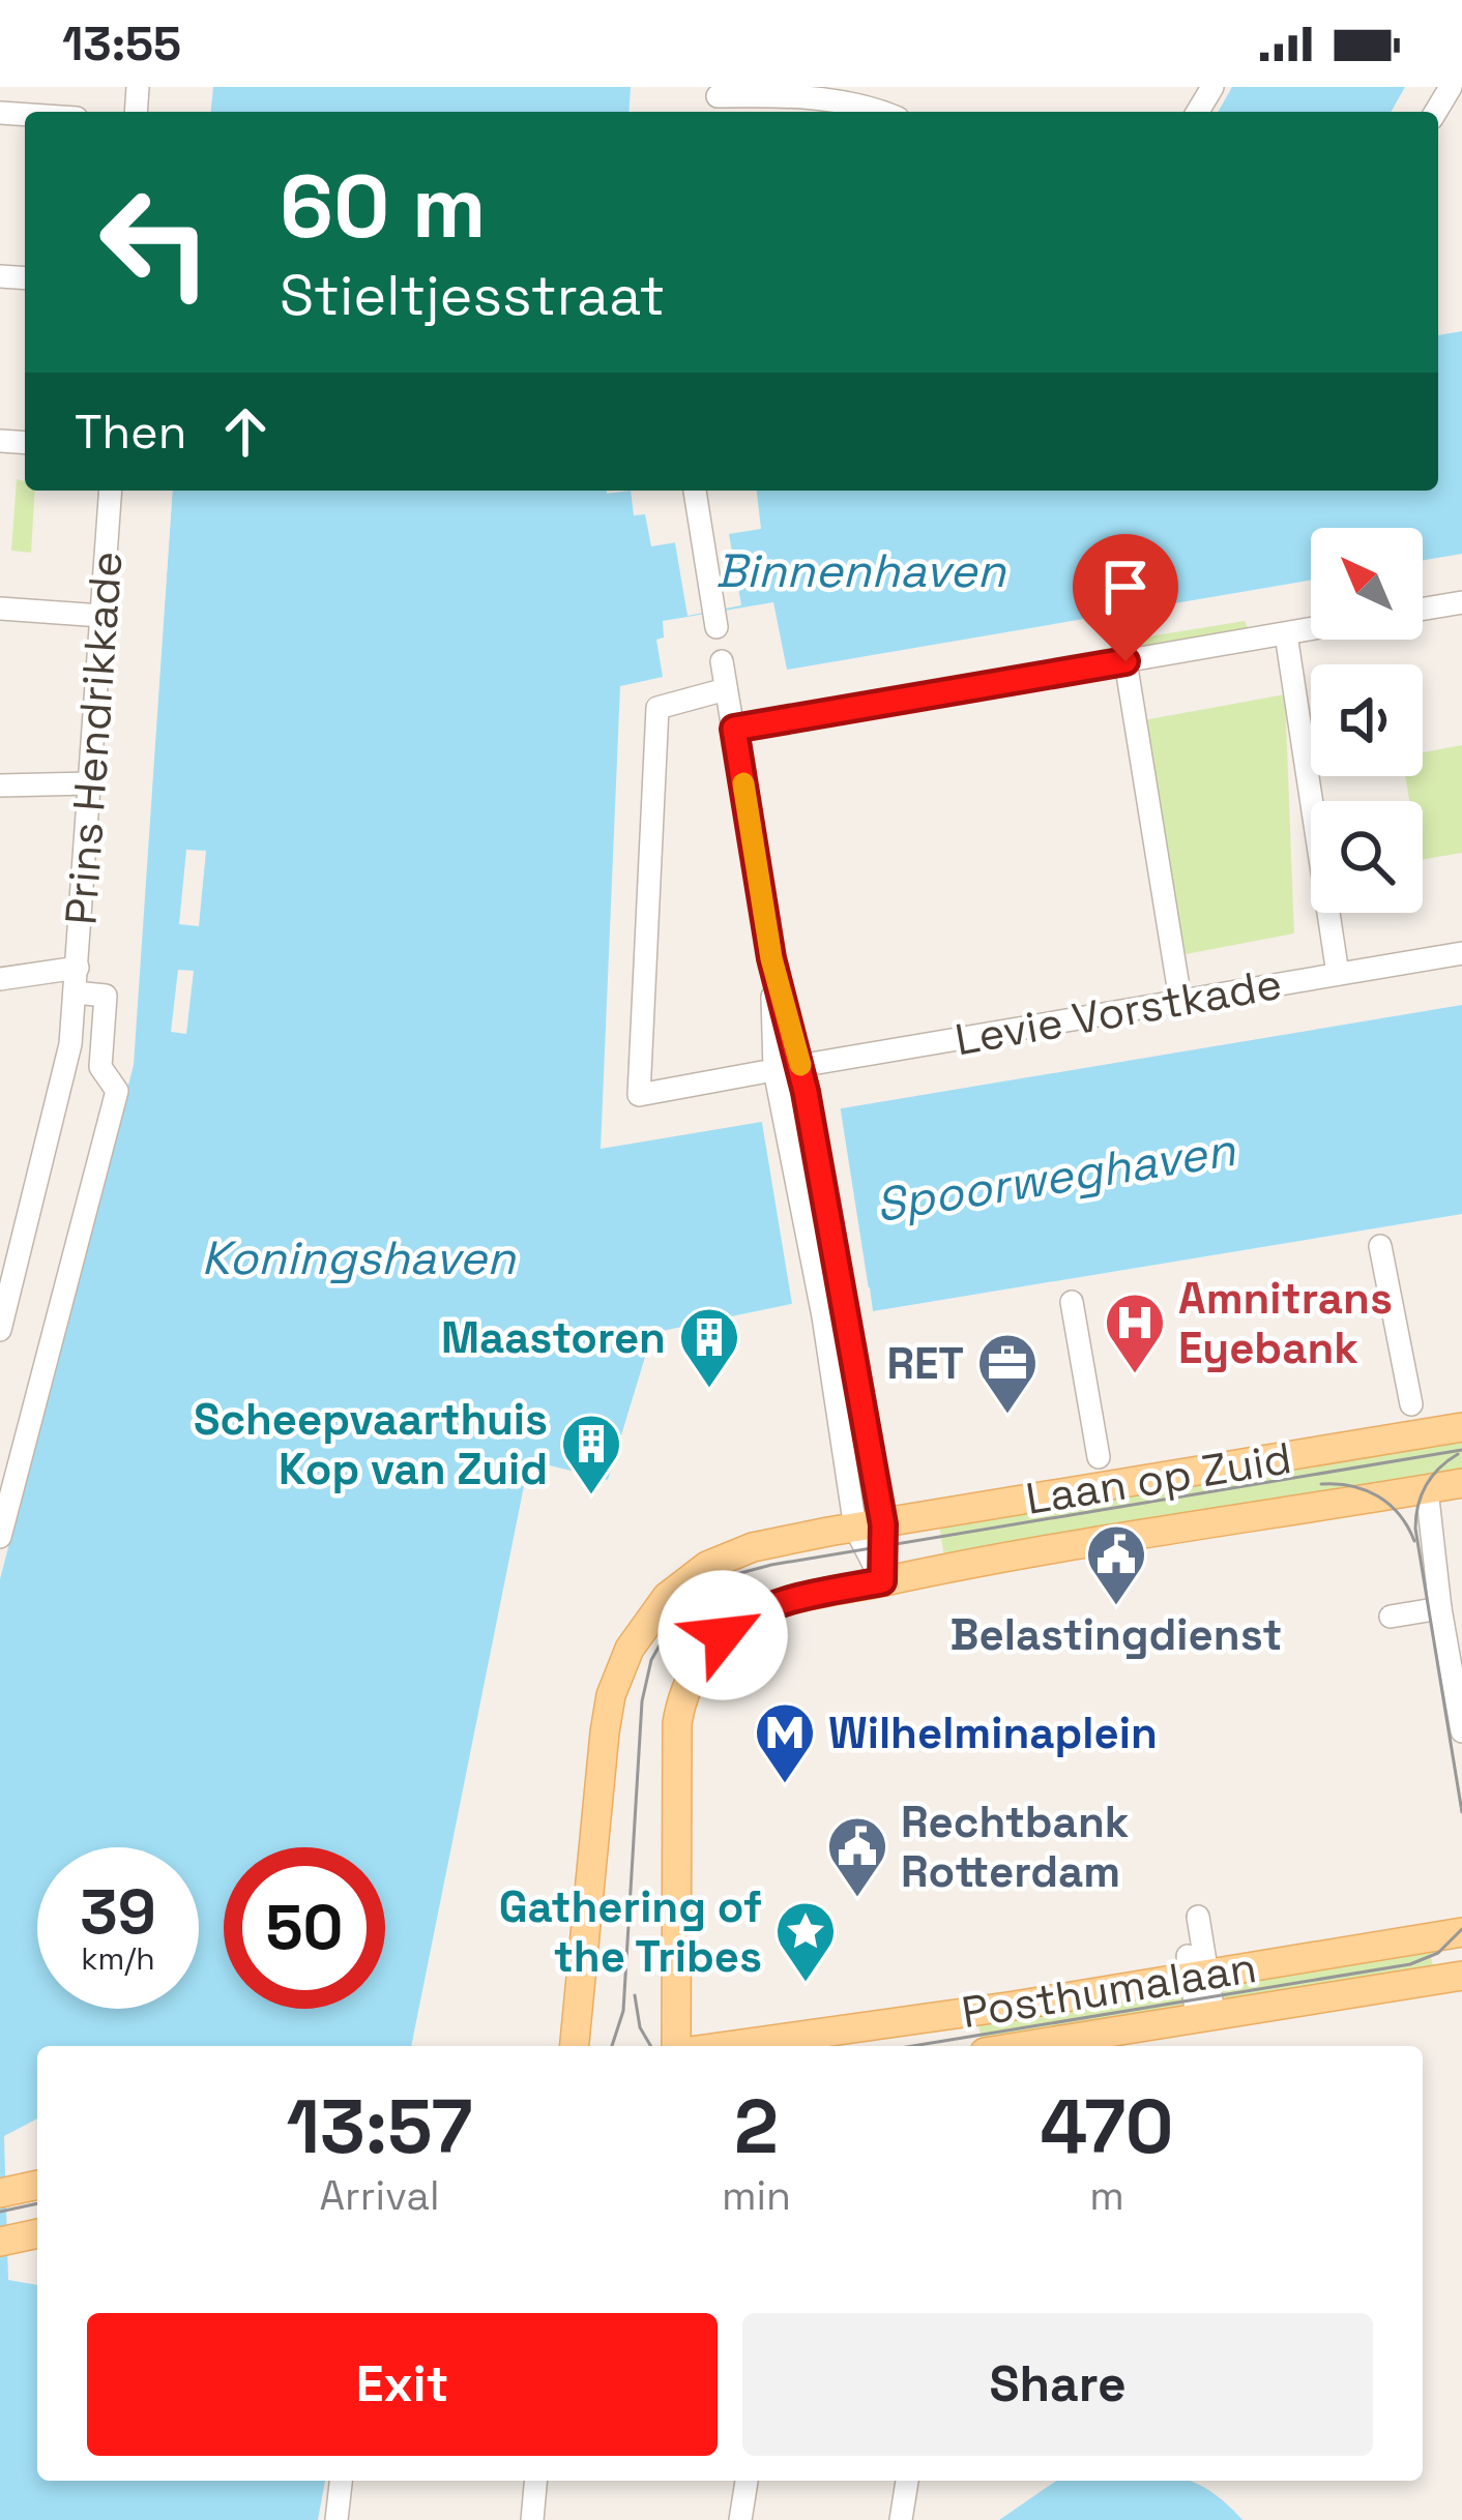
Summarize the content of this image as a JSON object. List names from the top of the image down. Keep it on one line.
{"streets":{"main road":["Laan op Zuid","Posthumalaan"],"street":["Prins Hendrikkade","Levie Vorstkade"]},"water":["Binnenhaven","Spoorweghaven","Koningshaven"],"places":{"hospital":["Amnitrans Eyebank"],"building":["Maastoren","Scheepvaarthuis Kop van Zuid"],"office":["RET"],"public building":["Belastingdienst","Rechtbank Rotterdam"],"metro station":["Wilhelminaplein"],"place":["Gathering of the Tribes"]},"north":"top left","page":{"status":"13:55","turn":["60 m","Stieltjesstraat"],"then":"Then","speed":"39 km/h","limit":"50","eta":["13:57","Arrival","2","min","470","m"],"buttons":["Exit","Share"]}}
